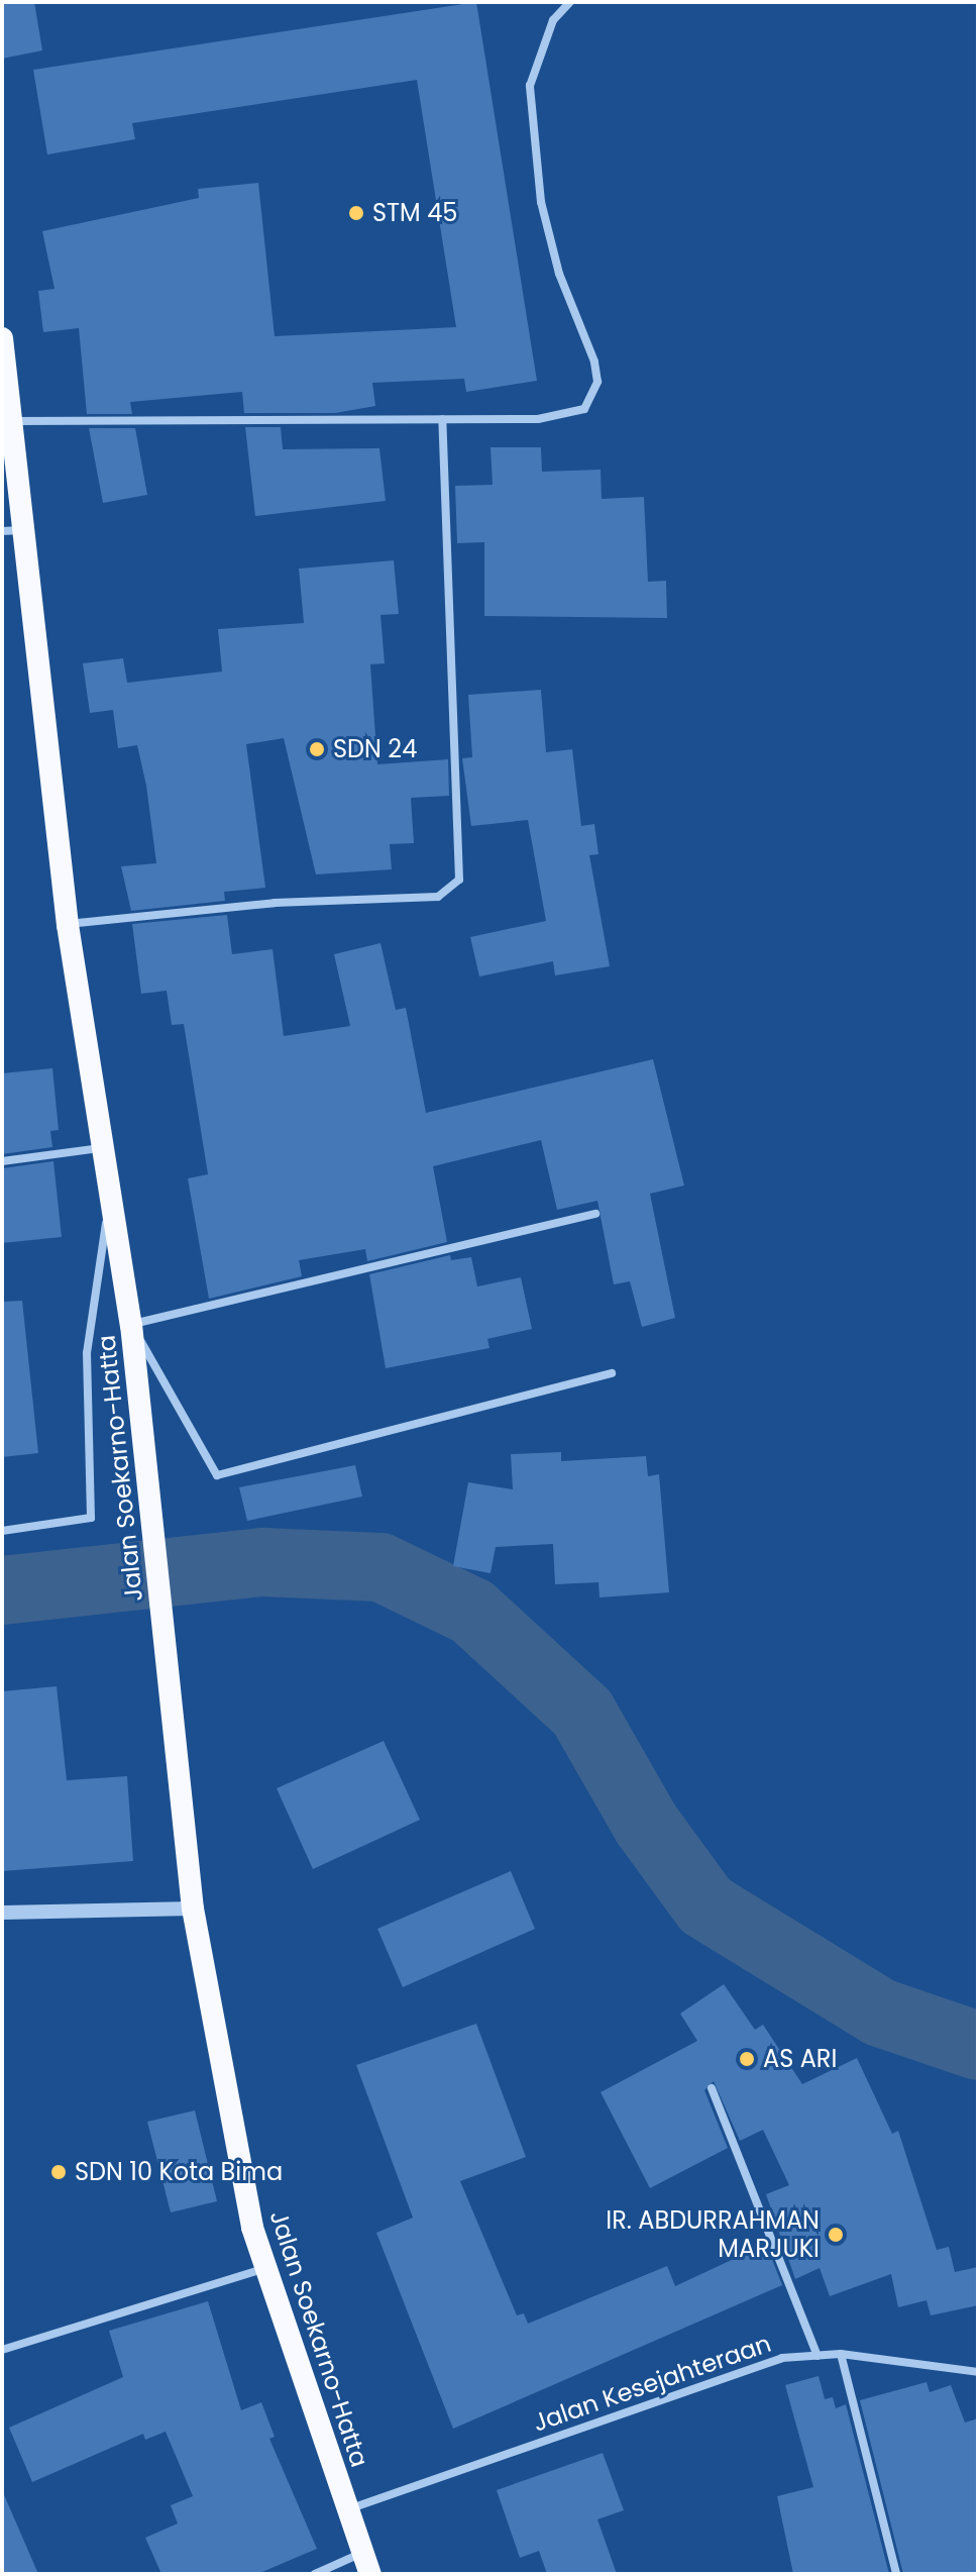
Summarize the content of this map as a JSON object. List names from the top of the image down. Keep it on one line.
{"streets":{"highway":["Jalan Soekarno-Hatta"],"street":["Jalan Kesejahteraan"]},"crossings":[["Jalan Soekarno-Hatta","Jalan Kesejahteraan"]],"places":["STM 45","SDN 24","AS ARI","SDN 10 Kota Bima","IR. ABDURRAHMAN MARJUKI"]}
